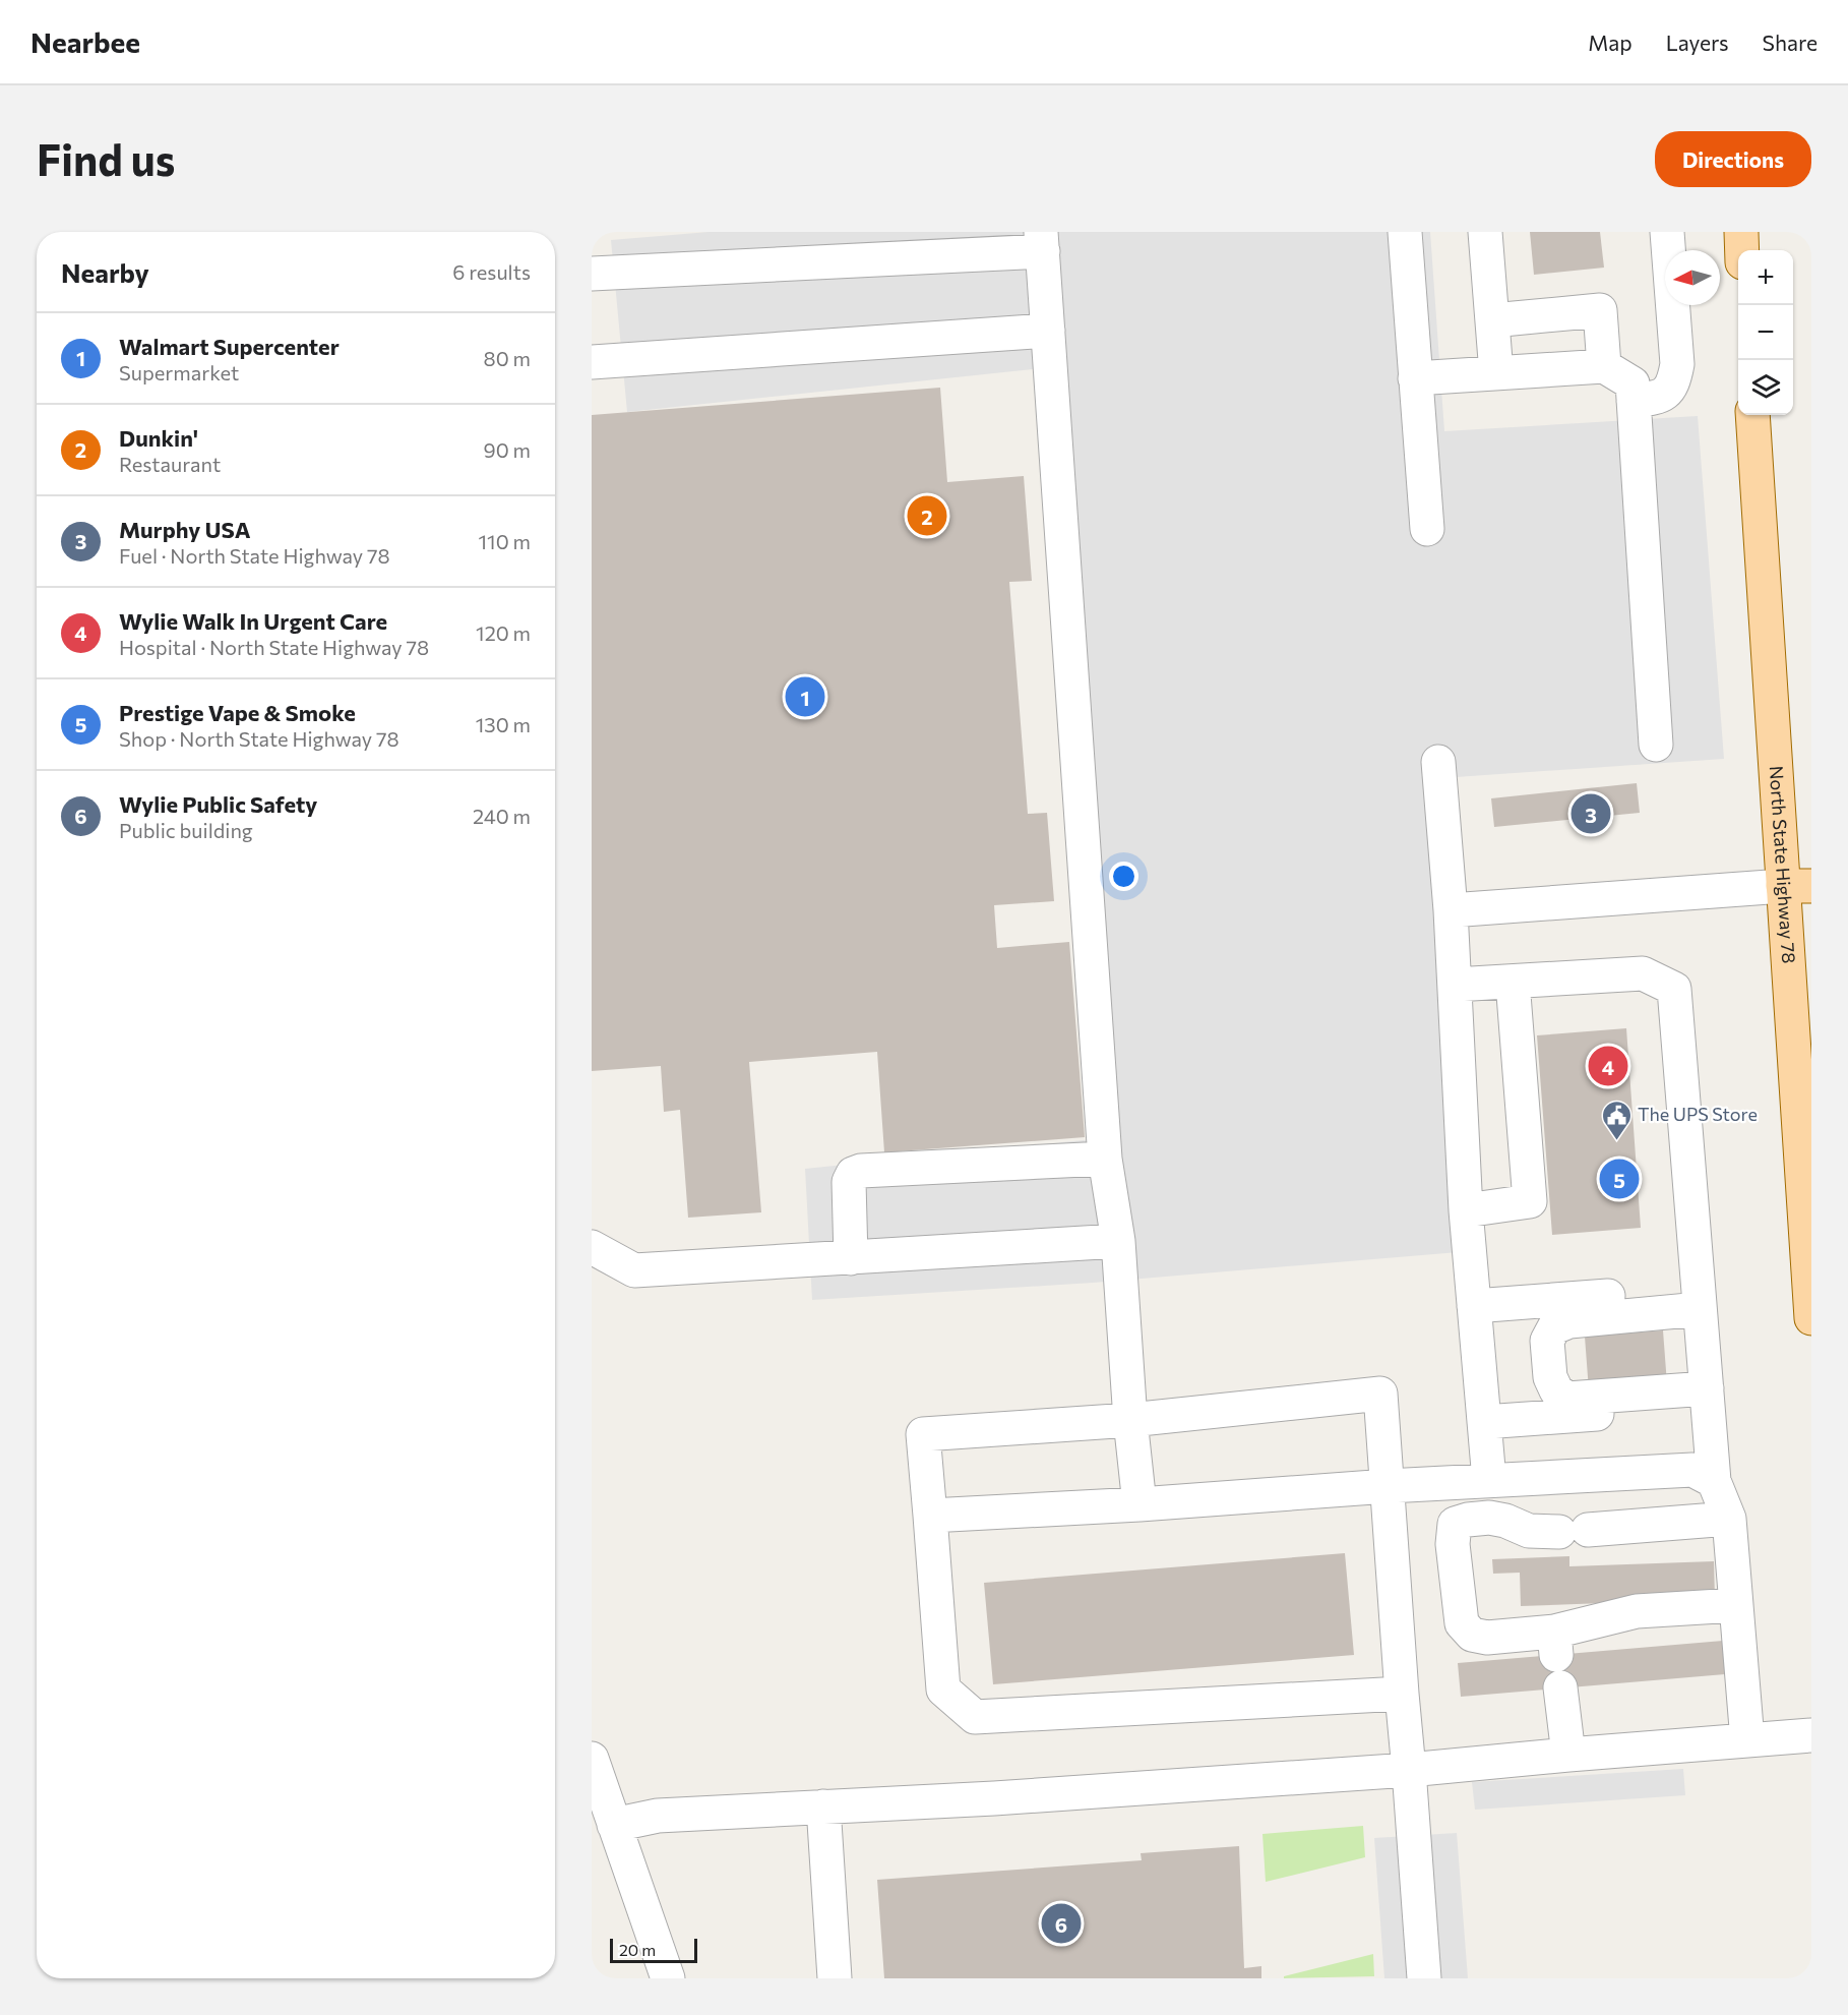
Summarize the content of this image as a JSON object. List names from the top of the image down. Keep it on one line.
{"streets":{"main road":["North State Highway 78"]},"places":{"public building":["The UPS Store"]},"scale_bar":"20 m","north":"left","page":{"header":"Nearbee","nav":["Map","Layers","Share"],"buttons":"Directions","title":"Find us","heading":["Nearby","6 results"],"map_buttons":["+","−"],"list":[{"mark":"1","name":"Walmart Supercenter","note":"Supermarket","value":"80 m"},{"mark":"2","name":"Dunkin'","note":"Restaurant","value":"90 m"},{"mark":"3","name":"Murphy USA","note":"Fuel · North State Highway 78","value":"110 m"},{"mark":"4","name":"Wylie Walk In Urgent Care","note":"Hospital · North State Highway 78","value":"120 m"},{"mark":"5","name":"Prestige Vape & Smoke","note":"Shop · North State Highway 78","value":"130 m"},{"mark":"6","name":"Wylie Public Safety","note":"Public building","value":"240 m"}],"pins":["2","1","3","4","5","6"],"scale":"20 m"}}
